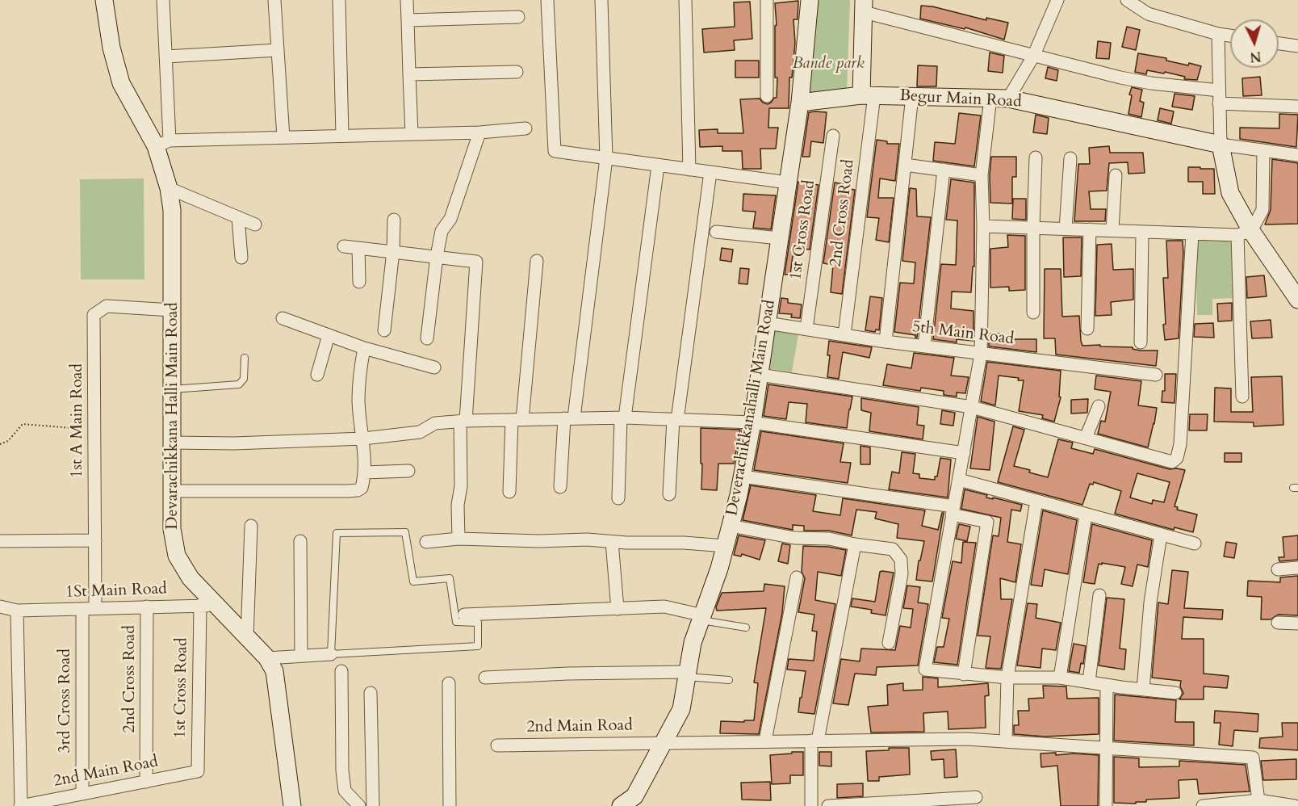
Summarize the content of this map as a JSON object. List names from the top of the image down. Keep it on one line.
{"streets":{"street":["Begur Main Road","2nd Cross Road","1st Cross Road","5th Main Road","Deverachikkanahalli Main Road","Devarachikkana Halli Main Road","1st A Main Road","1St Main Road","3rd Cross Road","2nd Main Road"]},"crossings":[["Begur Main Road","2nd Cross Road"],["Begur Main Road","Deverachikkanahalli Main Road"],["2nd Cross Road","5th Main Road"],["2nd Cross Road","1St Main Road"],["2nd Cross Road","2nd Main Road"],["1st Cross Road","5th Main Road"],["1st Cross Road","Devarachikkana Halli Main Road"],["1st Cross Road","1St Main Road"],["1st Cross Road","2nd Main Road"],["5th Main Road","Deverachikkanahalli Main Road"],["Deverachikkanahalli Main Road","2nd Main Road"],["Devarachikkana Halli Main Road","1st A Main Road"],["Devarachikkana Halli Main Road","1St Main Road"],["1st A Main Road","1St Main Road"],["1St Main Road","3rd Cross Road"],["3rd Cross Road","2nd Main Road"]],"parks":["Bande park"],"north":"bottom"}
